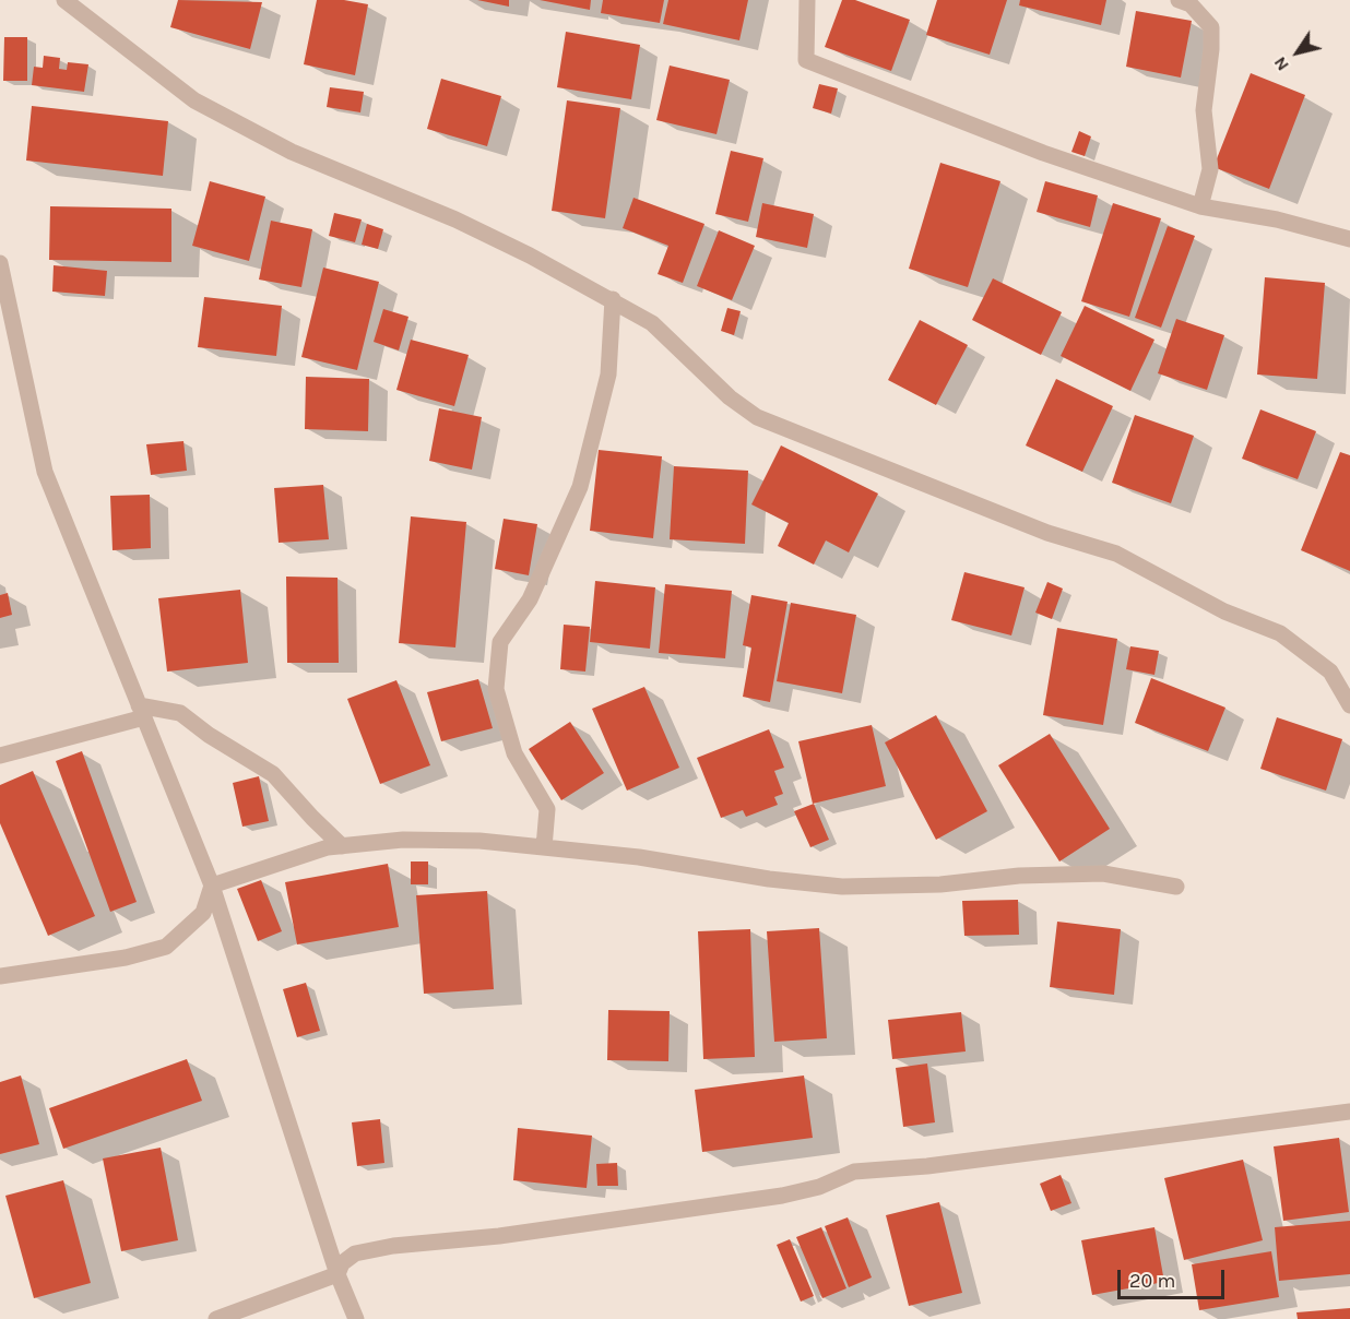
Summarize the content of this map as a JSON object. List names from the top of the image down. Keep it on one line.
{"scale_bar":"20 m","north":"bottom left"}
